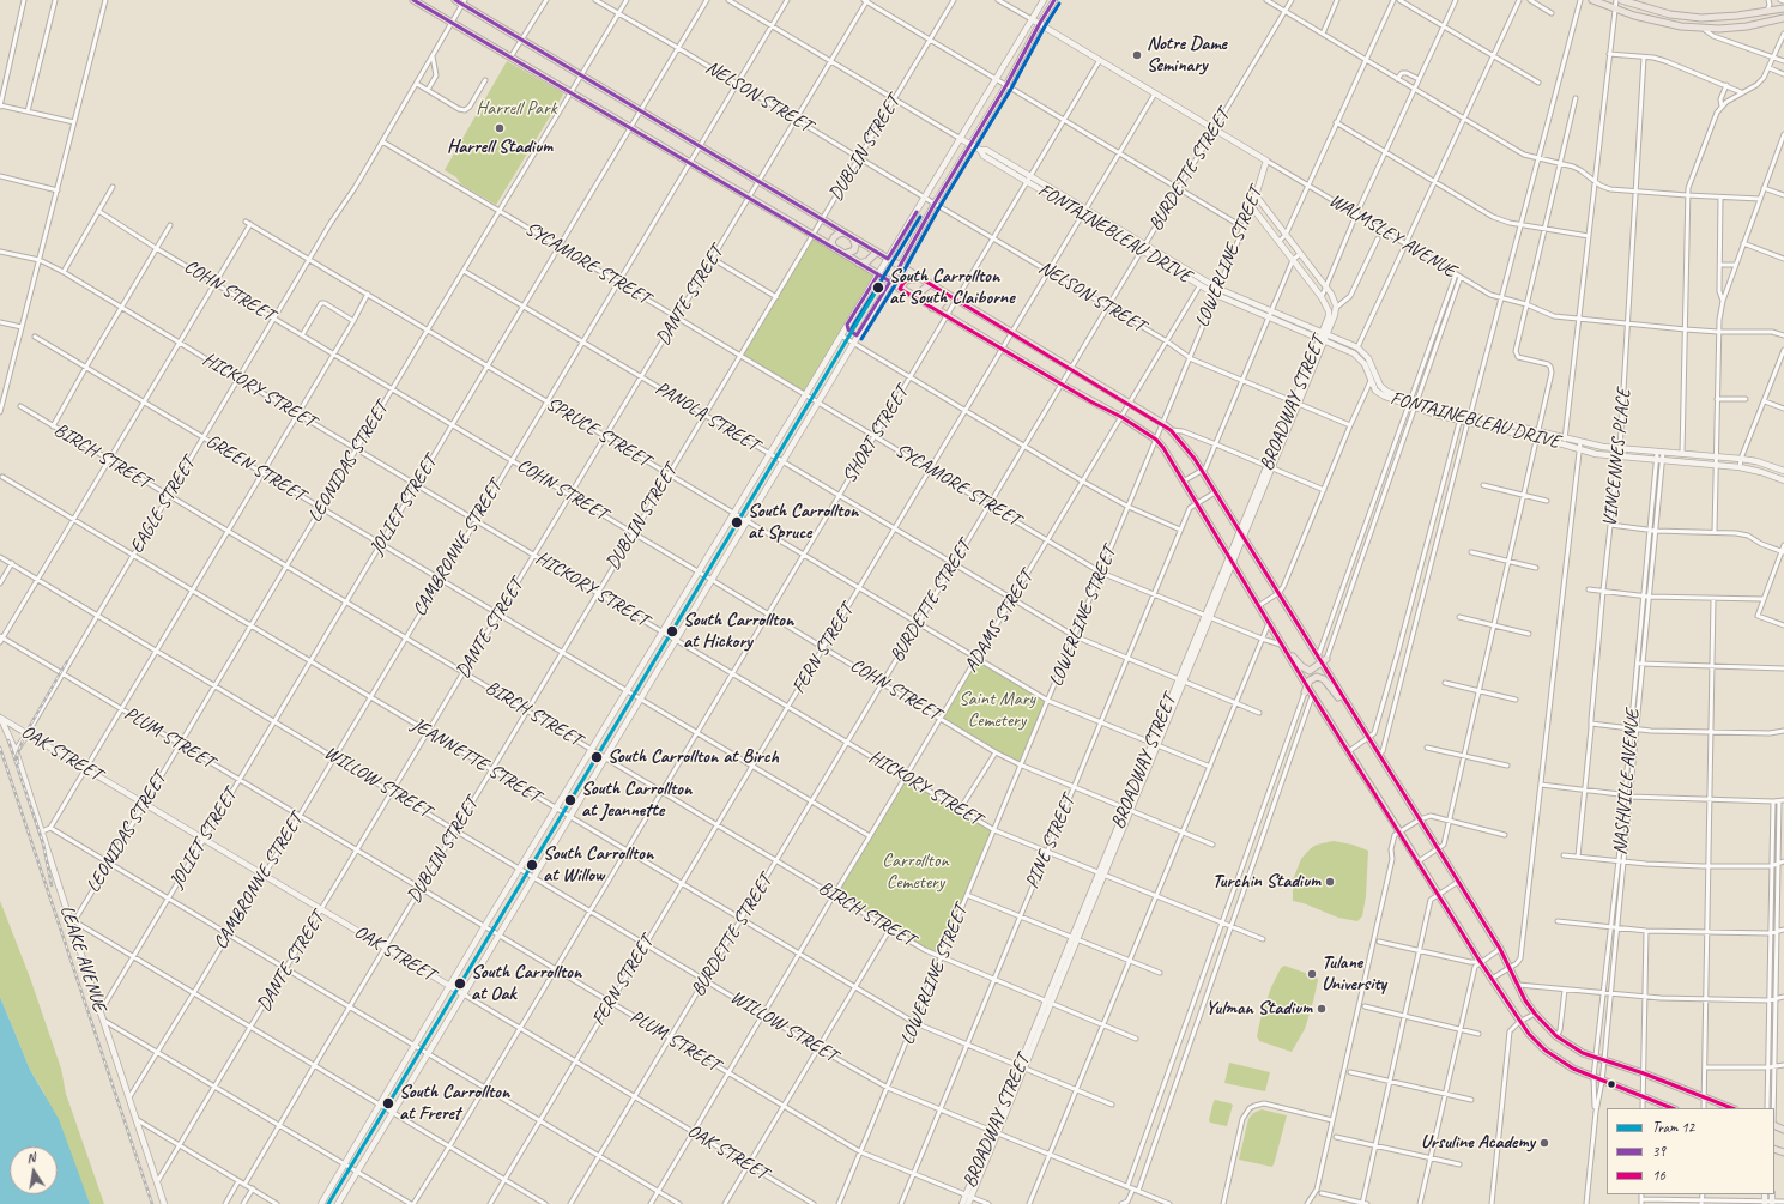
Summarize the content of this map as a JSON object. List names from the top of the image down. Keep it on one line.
{"streets":{"street":["NELSON STREET","DUBLIN STREET","BURDETTE STREET","FONTAINEBLEAU DRIVE","WALMSLEY AVENUE","LOWERLINE STREET","SYCAMORE STREET","COHN STREET","DANTE STREET","HICKORY STREET","BROADWAY STREET","PANOLA STREET","SPRUCE STREET","SHORT STREET","BIRCH STREET","VINCENNES PLACE","LEONIDAS STREET","GREEN STREET","EAGLE STREET","JOLIET STREET","CAMBRONNE STREET","ADAMS STREET","FERN STREET","PLUM STREET","OAK STREET","JEANNETTE STREET","WILLOW STREET","NASHVILLE AVENUE","PINE STREET","LEAKE AVENUE"]},"crossings":[["NELSON STREET","DUBLIN STREET"],["NELSON STREET","BURDETTE STREET"],["NELSON STREET","LOWERLINE STREET"],["NELSON STREET","DANTE STREET"],["NELSON STREET","BROADWAY STREET"],["NELSON STREET","SHORT STREET"],["NELSON STREET","LEONIDAS STREET"],["NELSON STREET","JOLIET STREET"],["NELSON STREET","CAMBRONNE STREET"],["NELSON STREET","ADAMS STREET"],["NELSON STREET","FERN STREET"],["DUBLIN STREET","SYCAMORE STREET"],["DUBLIN STREET","COHN STREET"],["DUBLIN STREET","HICKORY STREET"],["DUBLIN STREET","PANOLA STREET"],["DUBLIN STREET","SPRUCE STREET"],["DUBLIN STREET","BIRCH STREET"],["DUBLIN STREET","GREEN STREET"],["DUBLIN STREET","PLUM STREET"],["DUBLIN STREET","OAK STREET"],["DUBLIN STREET","JEANNETTE STREET"],["DUBLIN STREET","WILLOW STREET"],["BURDETTE STREET","FONTAINEBLEAU DRIVE"],["BURDETTE STREET","WALMSLEY AVENUE"],["BURDETTE STREET","SYCAMORE STREET"],["BURDETTE STREET","COHN STREET"],["BURDETTE STREET","HICKORY STREET"],["BURDETTE STREET","PANOLA STREET"],["BURDETTE STREET","SPRUCE STREET"],["BURDETTE STREET","BIRCH STREET"],["BURDETTE STREET","GREEN STREET"],["BURDETTE STREET","PLUM STREET"],["BURDETTE STREET","OAK STREET"],["BURDETTE STREET","JEANNETTE STREET"],["BURDETTE STREET","WILLOW STREET"],["FONTAINEBLEAU DRIVE","LOWERLINE STREET"],["FONTAINEBLEAU DRIVE","BROADWAY STREET"],["FONTAINEBLEAU DRIVE","SHORT STREET"],["FONTAINEBLEAU DRIVE","VINCENNES PLACE"],["FONTAINEBLEAU DRIVE","ADAMS STREET"],["FONTAINEBLEAU DRIVE","FERN STREET"],["FONTAINEBLEAU DRIVE","NASHVILLE AVENUE"],["WALMSLEY AVENUE","LOWERLINE STREET"],["WALMSLEY AVENUE","SHORT STREET"],["WALMSLEY AVENUE","VINCENNES PLACE"],["WALMSLEY AVENUE","FERN STREET"],["LOWERLINE STREET","SYCAMORE STREET"],["LOWERLINE STREET","COHN STREET"],["LOWERLINE STREET","HICKORY STREET"],["LOWERLINE STREET","PANOLA STREET"],["LOWERLINE STREET","SPRUCE STREET"],["LOWERLINE STREET","BIRCH STREET"],["LOWERLINE STREET","PLUM STREET"],["LOWERLINE STREET","JEANNETTE STREET"],["LOWERLINE STREET","WILLOW STREET"],["SYCAMORE STREET","DANTE STREET"],["SYCAMORE STREET","BROADWAY STREET"],["SYCAMORE STREET","SHORT STREET"],["SYCAMORE STREET","LEONIDAS STREET"],["SYCAMORE STREET","EAGLE STREET"],["SYCAMORE STREET","JOLIET STREET"],["SYCAMORE STREET","CAMBRONNE STREET"],["SYCAMORE STREET","ADAMS STREET"],["SYCAMORE STREET","FERN STREET"],["SYCAMORE STREET","PINE STREET"],["COHN STREET","DANTE STREET"],["COHN STREET","BROADWAY STREET"],["COHN STREET","SHORT STREET"],["COHN STREET","LEONIDAS STREET"],["COHN STREET","EAGLE STREET"],["COHN STREET","JOLIET STREET"],["COHN STREET","CAMBRONNE STREET"],["COHN STREET","ADAMS STREET"],["COHN STREET","FERN STREET"],["COHN STREET","PINE STREET"],["DANTE STREET","HICKORY STREET"],["DANTE STREET","PANOLA STREET"],["DANTE STREET","SPRUCE STREET"],["DANTE STREET","BIRCH STREET"],["DANTE STREET","GREEN STREET"],["DANTE STREET","PLUM STREET"],["DANTE STREET","OAK STREET"],["DANTE STREET","JEANNETTE STREET"],["DANTE STREET","WILLOW STREET"],["DANTE STREET","LEAKE AVENUE"],["HICKORY STREET","BROADWAY STREET"],["HICKORY STREET","SHORT STREET"],["HICKORY STREET","LEONIDAS STREET"],["HICKORY STREET","EAGLE STREET"],["HICKORY STREET","JOLIET STREET"],["HICKORY STREET","CAMBRONNE STREET"],["HICKORY STREET","ADAMS STREET"],["HICKORY STREET","FERN STREET"],["HICKORY STREET","PINE STREET"],["BROADWAY STREET","PANOLA STREET"],["BROADWAY STREET","SPRUCE STREET"],["BROADWAY STREET","BIRCH STREET"],["BROADWAY STREET","PLUM STREET"],["BROADWAY STREET","JEANNETTE STREET"],["BROADWAY STREET","WILLOW STREET"],["PANOLA STREET","SHORT STREET"],["PANOLA STREET","LEONIDAS STREET"],["PANOLA STREET","JOLIET STREET"],["PANOLA STREET","CAMBRONNE STREET"],["PANOLA STREET","ADAMS STREET"],["PANOLA STREET","FERN STREET"],["PANOLA STREET","PINE STREET"],["SPRUCE STREET","SHORT STREET"],["SPRUCE STREET","LEONIDAS STREET"],["SPRUCE STREET","EAGLE STREET"],["SPRUCE STREET","JOLIET STREET"],["SPRUCE STREET","CAMBRONNE STREET"],["SPRUCE STREET","ADAMS STREET"],["SPRUCE STREET","FERN STREET"],["SPRUCE STREET","PINE STREET"],["SHORT STREET","BIRCH STREET"],["SHORT STREET","GREEN STREET"],["SHORT STREET","PLUM STREET"],["SHORT STREET","OAK STREET"],["SHORT STREET","JEANNETTE STREET"],["SHORT STREET","WILLOW STREET"],["BIRCH STREET","LEONIDAS STREET"],["BIRCH STREET","EAGLE STREET"],["BIRCH STREET","JOLIET STREET"],["BIRCH STREET","CAMBRONNE STREET"],["BIRCH STREET","ADAMS STREET"],["BIRCH STREET","FERN STREET"],["BIRCH STREET","PINE STREET"],["LEONIDAS STREET","GREEN STREET"],["LEONIDAS STREET","PLUM STREET"],["LEONIDAS STREET","OAK STREET"],["LEONIDAS STREET","JEANNETTE STREET"],["LEONIDAS STREET","WILLOW STREET"],["LEONIDAS STREET","LEAKE AVENUE"],["GREEN STREET","EAGLE STREET"],["GREEN STREET","JOLIET STREET"],["GREEN STREET","CAMBRONNE STREET"],["GREEN STREET","ADAMS STREET"],["GREEN STREET","FERN STREET"],["EAGLE STREET","PLUM STREET"],["EAGLE STREET","OAK STREET"],["EAGLE STREET","JEANNETTE STREET"],["EAGLE STREET","WILLOW STREET"],["EAGLE STREET","LEAKE AVENUE"],["JOLIET STREET","PLUM STREET"],["JOLIET STREET","OAK STREET"],["JOLIET STREET","JEANNETTE STREET"],["JOLIET STREET","WILLOW STREET"],["JOLIET STREET","LEAKE AVENUE"],["CAMBRONNE STREET","PLUM STREET"],["CAMBRONNE STREET","OAK STREET"],["CAMBRONNE STREET","JEANNETTE STREET"],["CAMBRONNE STREET","WILLOW STREET"],["CAMBRONNE STREET","LEAKE AVENUE"],["ADAMS STREET","PLUM STREET"],["ADAMS STREET","OAK STREET"],["ADAMS STREET","JEANNETTE STREET"],["ADAMS STREET","WILLOW STREET"],["FERN STREET","PLUM STREET"],["FERN STREET","OAK STREET"],["FERN STREET","JEANNETTE STREET"],["FERN STREET","WILLOW STREET"],["PLUM STREET","PINE STREET"],["OAK STREET","LEAKE AVENUE"],["JEANNETTE STREET","PINE STREET"],["WILLOW STREET","PINE STREET"]],"parks":["Harrell Park","Saint Mary Cemetery","Carrollton Cemetery"],"places":["Notre Dame Seminary","Harrell Stadium","South Carrollton at South Claiborne","South Carrollton at Spruce","South Carrollton at Hickory","South Carrollton at Birch","South Carrollton at Jeannette","South Carrollton at Willow","Turchin Stadium","Tulane University","South Carrollton at Oak","Yulman Stadium","South Carrollton at Freret","Ursuline Academy"],"lines":["transit line 39","transit line 16","tram line 12"],"legend":["Tram 12","39","16"],"north":"top"}
